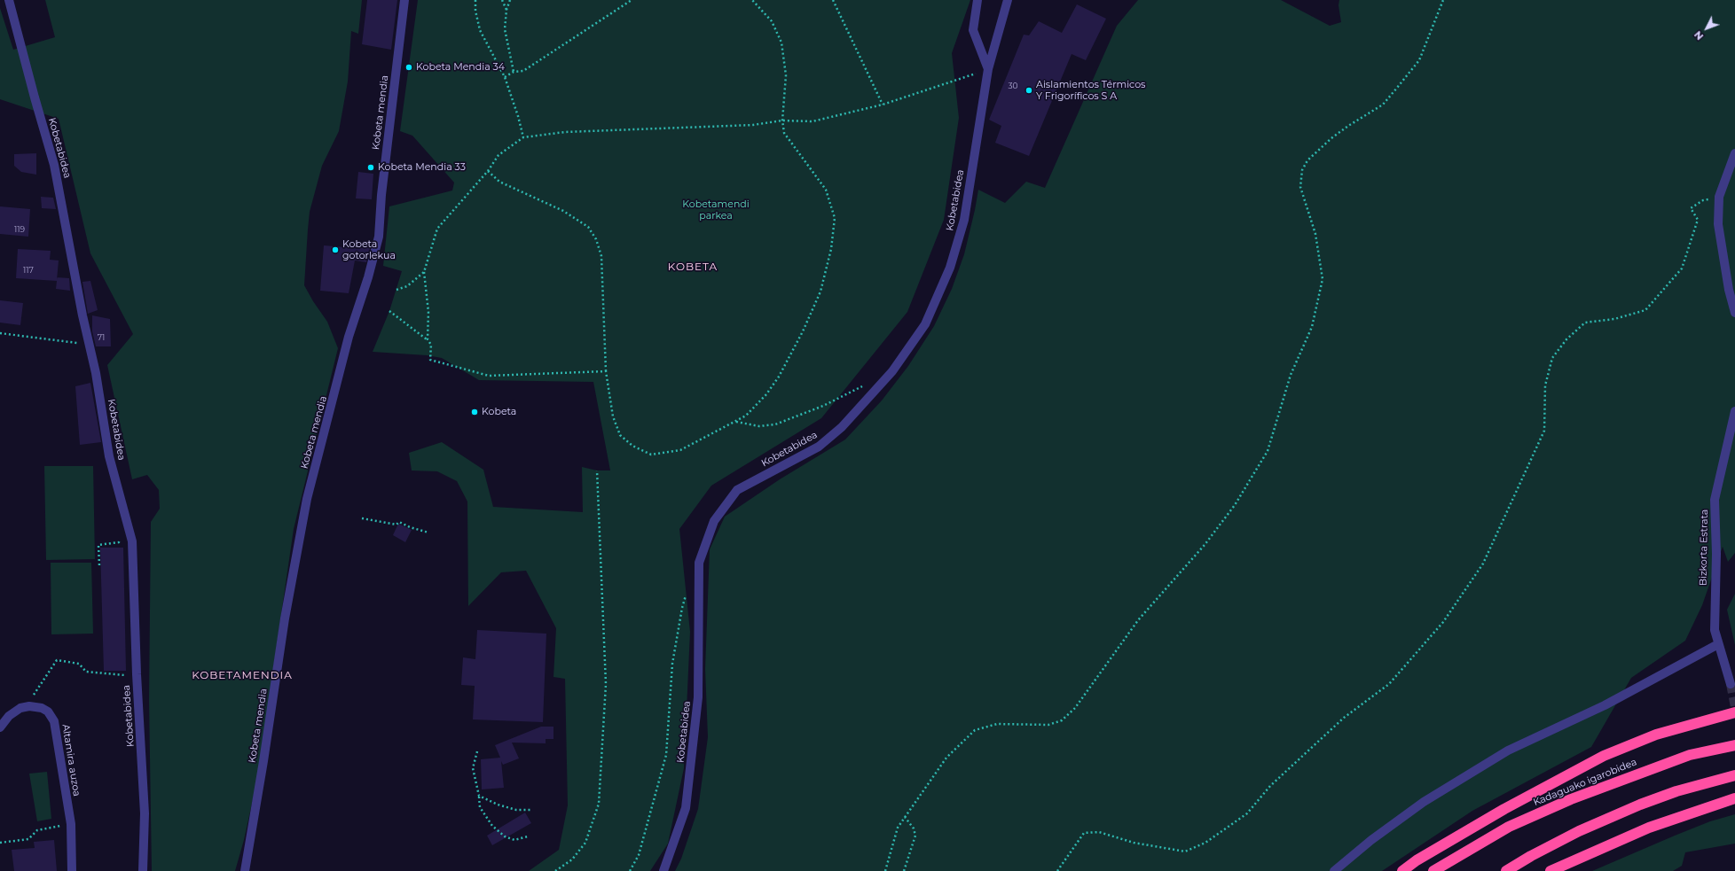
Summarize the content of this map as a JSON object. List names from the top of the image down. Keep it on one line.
{"streets":{"highway":["Kadaguako igarobidea"],"street":["Kobeta mendia","Kobetabidea","Bizkorta Estrata","Altamira auzoa"]},"districts":["KOBETA","KOBETAMENDIA"],"parks":["Kobetamendi parkea"],"places":["Kobeta Mendia 34","Aislamientos Térmicos Y Frigoríficos S A","Kobeta Mendia 33","Kobeta gotorlekua","Kobeta"],"house_numbers":["30","119","117","71"],"north":"bottom left"}
